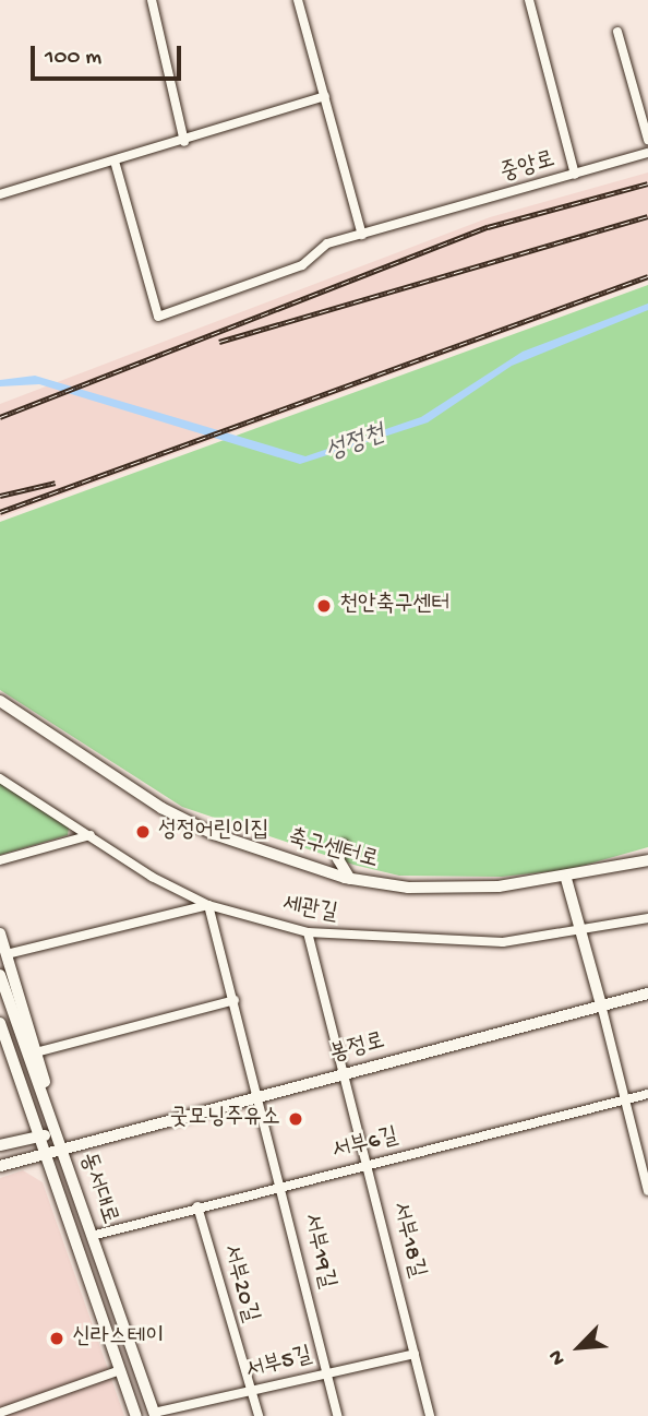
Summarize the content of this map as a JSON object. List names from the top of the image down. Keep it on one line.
{"streets":{"street":["중앙로","축구센터로","세관길","봉정로","서부6길","동서대로","서부18길","서부19길","서부20길","서부5길"]},"crossings":[["세관길","서부18길"],["세관길","서부19길"],["봉정로","동서대로"],["봉정로","서부18길"],["봉정로","서부19길"],["서부6길","동서대로"],["서부6길","서부18길"],["서부6길","서부19길"],["서부6길","서부20길"],["동서대로","서부5길"],["서부18길","서부5길"],["서부19길","서부5길"],["서부20길","서부5길"]],"water":["성정천"],"places":["천안축구센터","성정어린이집","굿모닝주유소","신라스테이"],"scale_bar":"100 m","north":"bottom left"}
